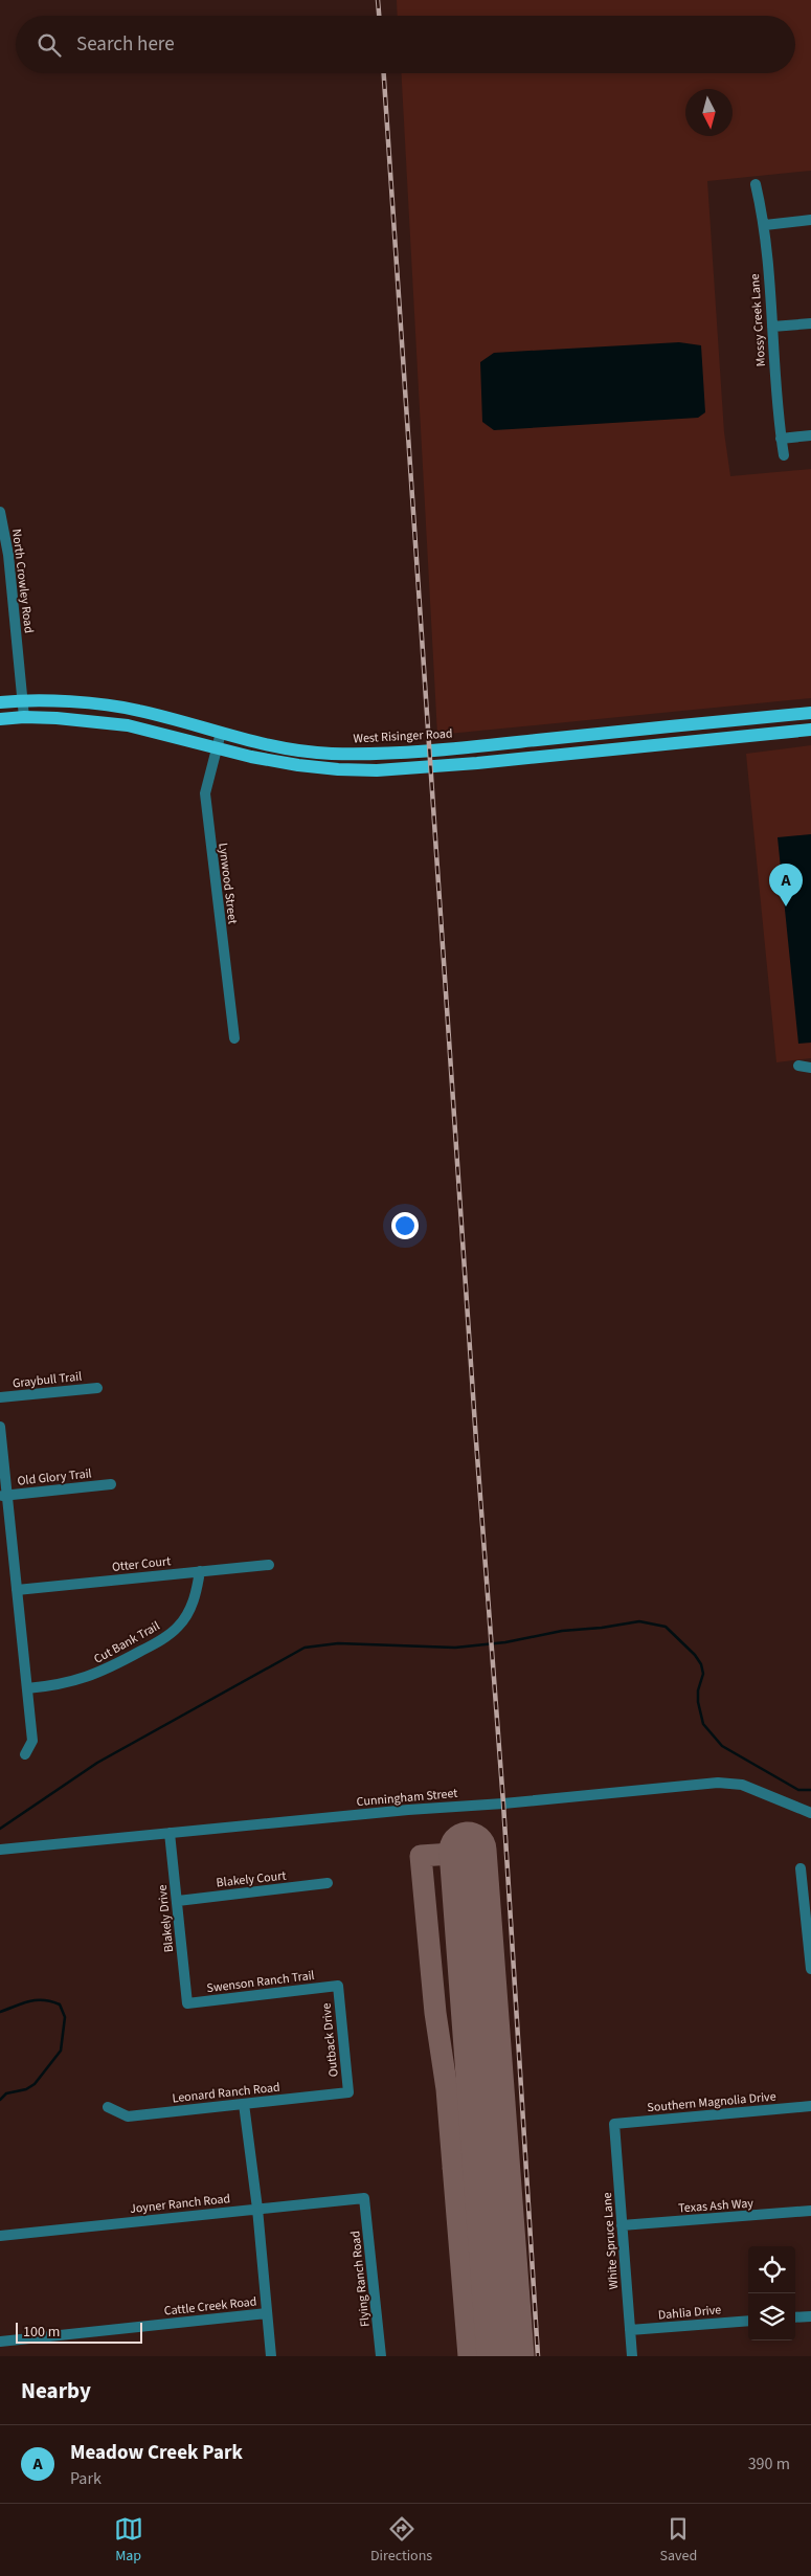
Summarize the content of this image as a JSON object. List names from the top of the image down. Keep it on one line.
{"streets":{"main road":["West Risinger Road"],"street":["Mossy Creek Lane","North Crowley Road","Lynwood Street","Graybull Trail","Old Glory Trail","Otter Court","Cut Bank Trail","Cunningham Street","Blakely Court","Blakely Drive","Swenson Ranch Trail","Outback Drive","Leonard Ranch Road","Southern Magnolia Drive","Joyner Ranch Road","Texas Ash Way","White Spruce Lane","Flying Ranch Road","Cattle Creek Road","Dahlia Drive"]},"crossings":[["North Crowley Road","West Risinger Road"],["West Risinger Road","Lynwood Street"],["Otter Court","Cut Bank Trail"],["Cunningham Street","Blakely Drive"],["Blakely Court","Blakely Drive"],["Blakely Drive","Swenson Ranch Trail"],["Swenson Ranch Trail","Outback Drive"],["Outback Drive","Leonard Ranch Road"],["Southern Magnolia Drive","White Spruce Lane"],["Joyner Ranch Road","Flying Ranch Road"],["Texas Ash Way","White Spruce Lane"],["White Spruce Lane","Dahlia Drive"]],"scale_bar":"100 m","north":"bottom","page":{"search":"Search here","pins":"A","scale":"100 m","heading":"Nearby","list":[{"mark":"A","name":"Meadow Creek Park","note":"Park","value":"390 m"}],"nav":["Map","Directions","Saved"]}}
